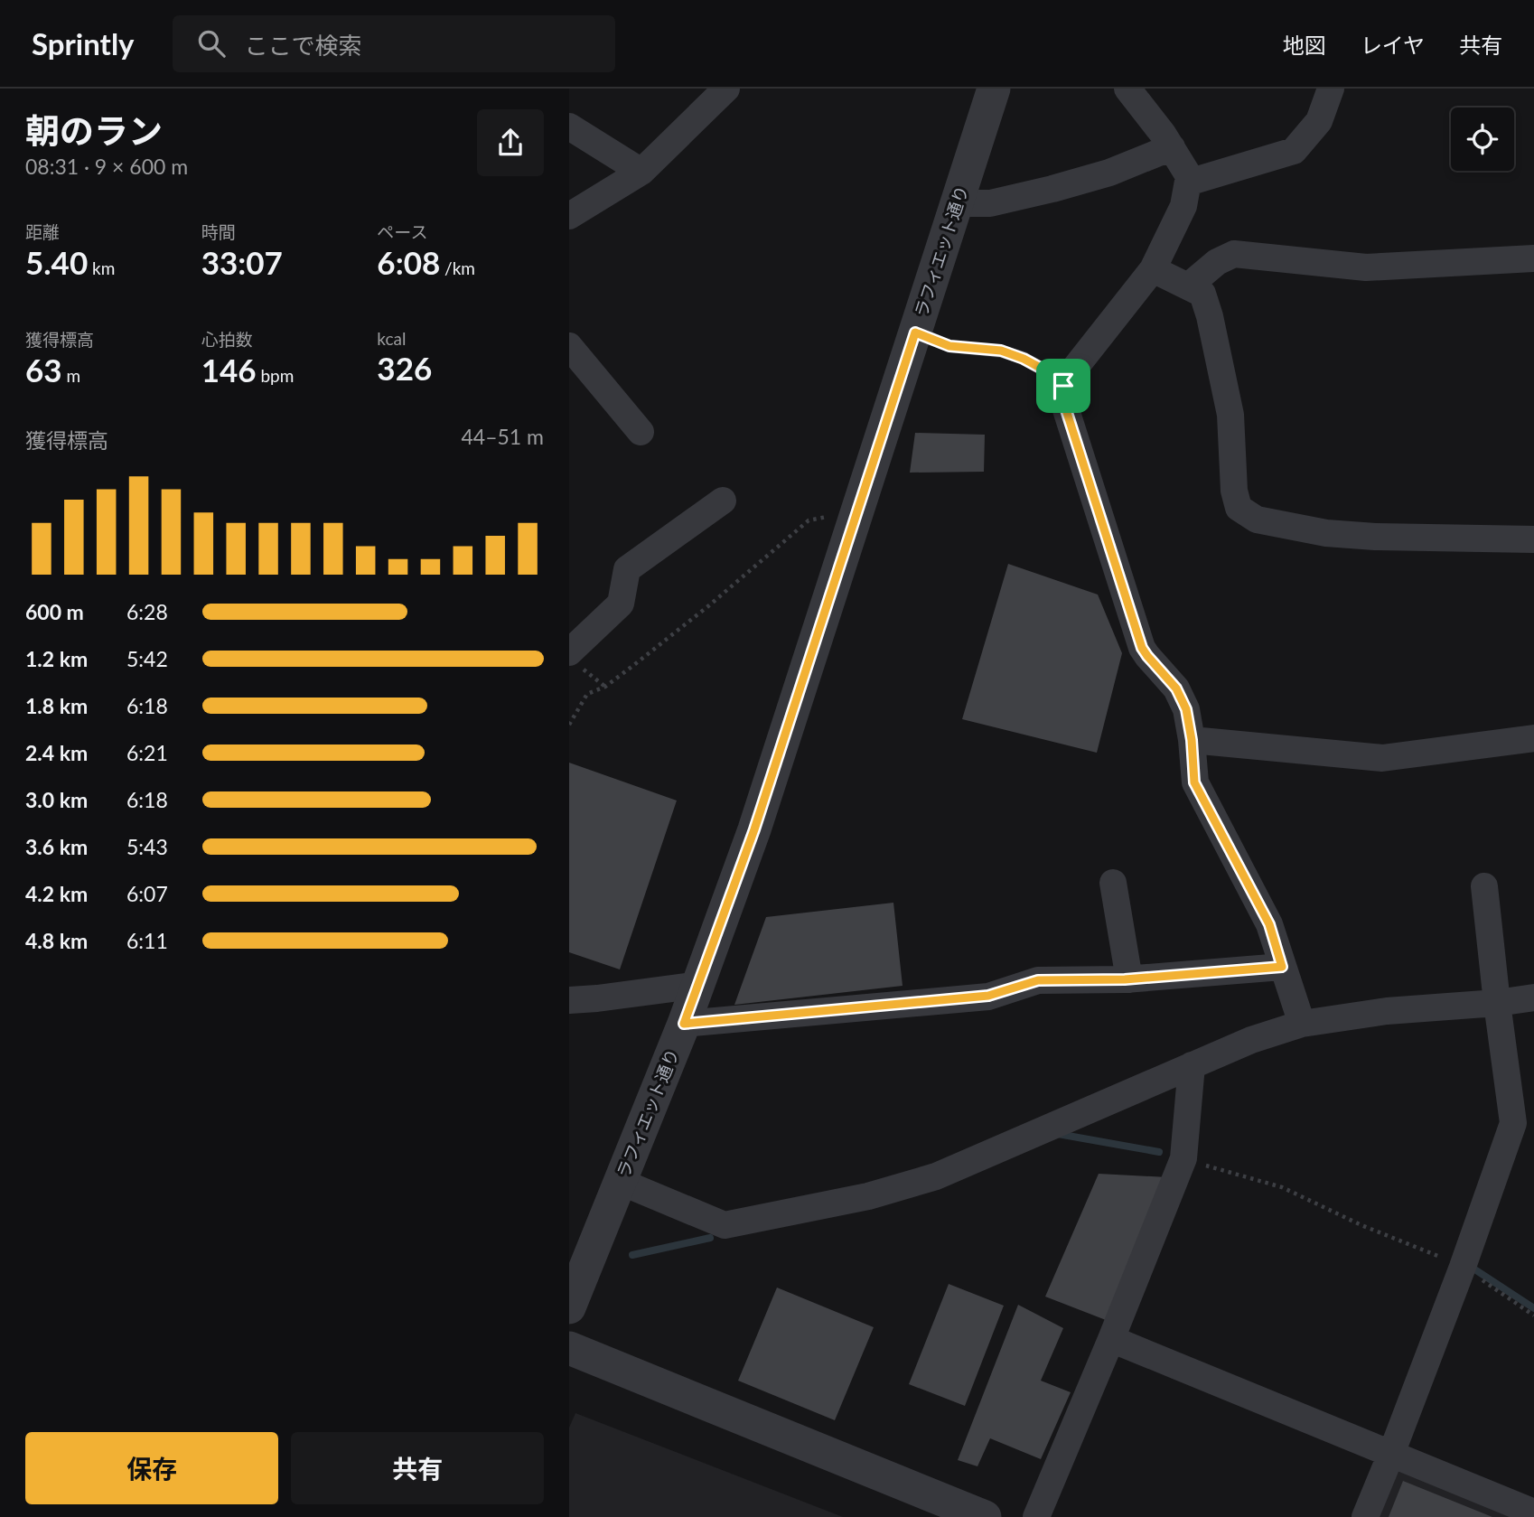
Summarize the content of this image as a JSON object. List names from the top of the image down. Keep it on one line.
{"streets":{"street":["ラフィエット通り"]},"page":{"header":"Sprintly","search":"ここで検索","nav":["地図","レイヤ","共有"],"heading":["朝のラン","08:31 · 9 × 600 m"],"stats":[["距離","5.40 km"],["時間","33:07"],["ペース","6:08 /km"],["獲得標高","63 m"],["心拍数","146 bpm"],["kcal","326"]],"chart":["獲得標高","44–51 m"],"list":[{"name":"600 m","note":"6:28"},{"name":"1.2 km","note":"5:42"},{"name":"1.8 km","note":"6:18"},{"name":"2.4 km","note":"6:21"},{"name":"3.0 km","note":"6:18"},{"name":"3.6 km","note":"5:43"},{"name":"4.2 km","note":"6:07"},{"name":"4.8 km","note":"6:11"}],"buttons":["保存","共有"]}}
